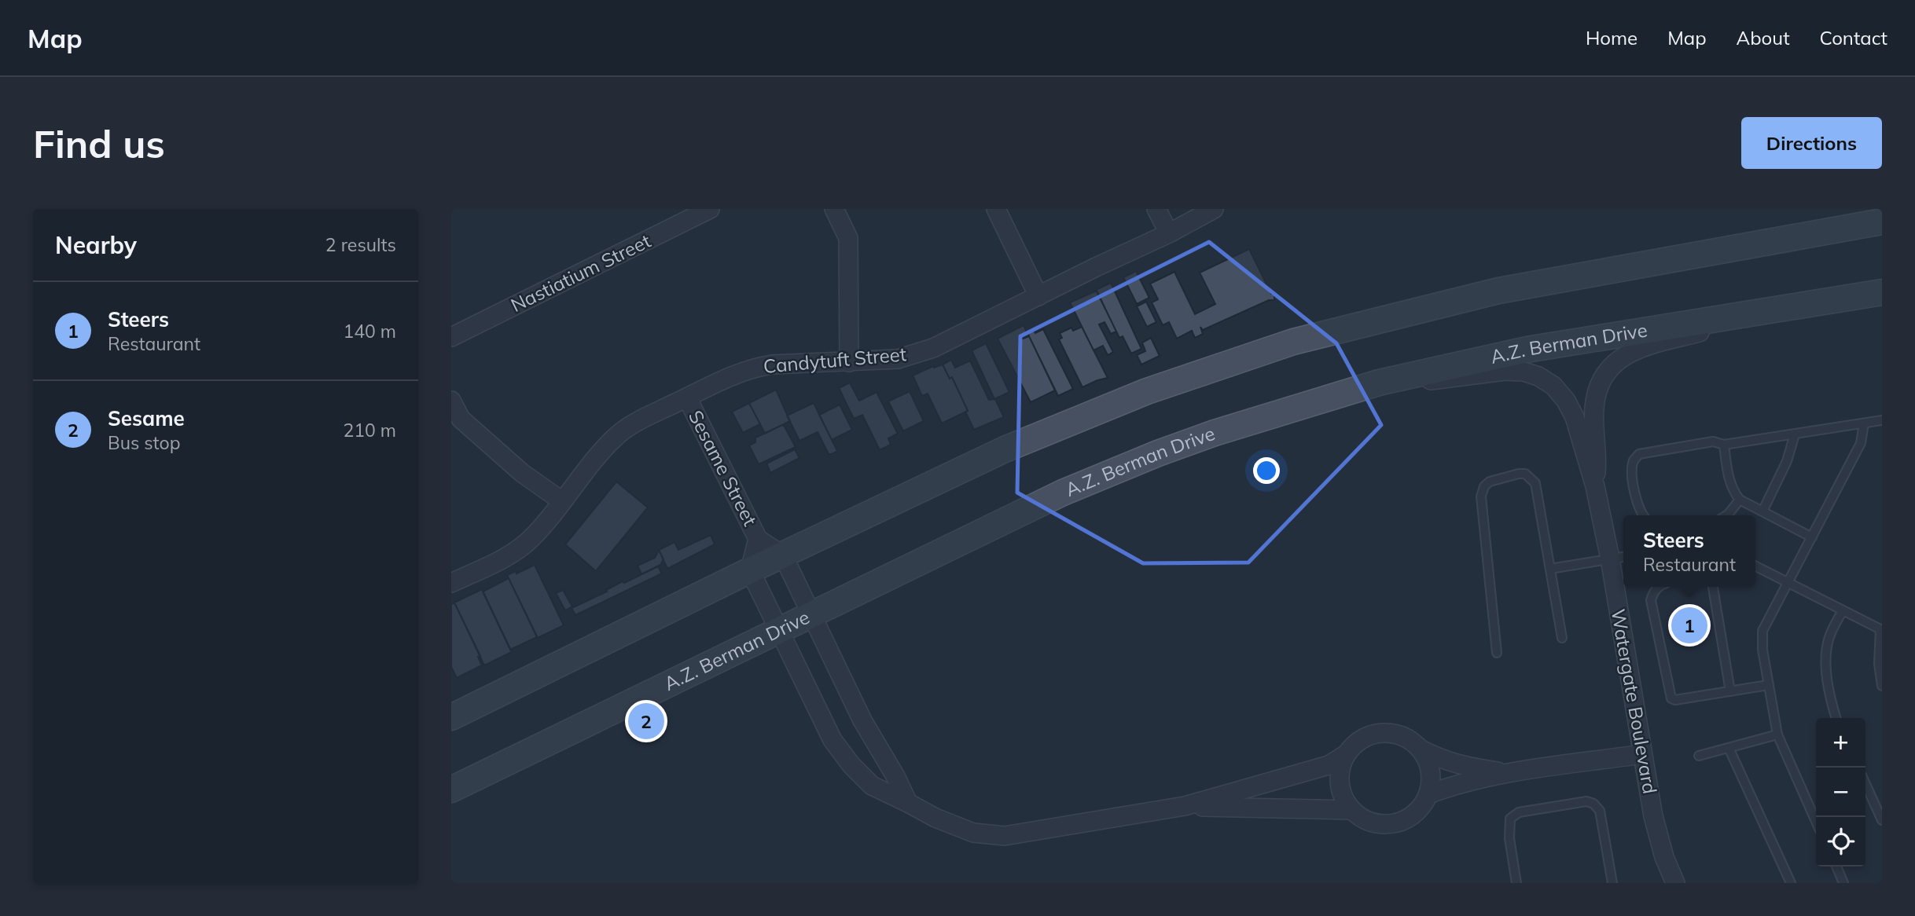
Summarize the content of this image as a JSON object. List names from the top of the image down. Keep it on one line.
{"streets":{"main road":["A.Z. Berman Drive"],"street":["Nastiatium Street","Candytuft Street","Sesame Street","Watergate Boulevard"]},"crossings":[["A.Z. Berman Drive","Watergate Boulevard"],["Candytuft Street","Sesame Street"]],"page":{"header":"Map","nav":["Home","Map","About","Contact"],"buttons":"Directions","title":"Find us","heading":["Nearby","2 results"],"list":[{"mark":"1","name":"Steers","note":"Restaurant","value":"140 m"},{"mark":"2","name":"Sesame","note":"Bus stop","value":"210 m"}],"popup":["Steers","Restaurant"],"pins":["1","2"],"map_buttons":["+","−"]}}
